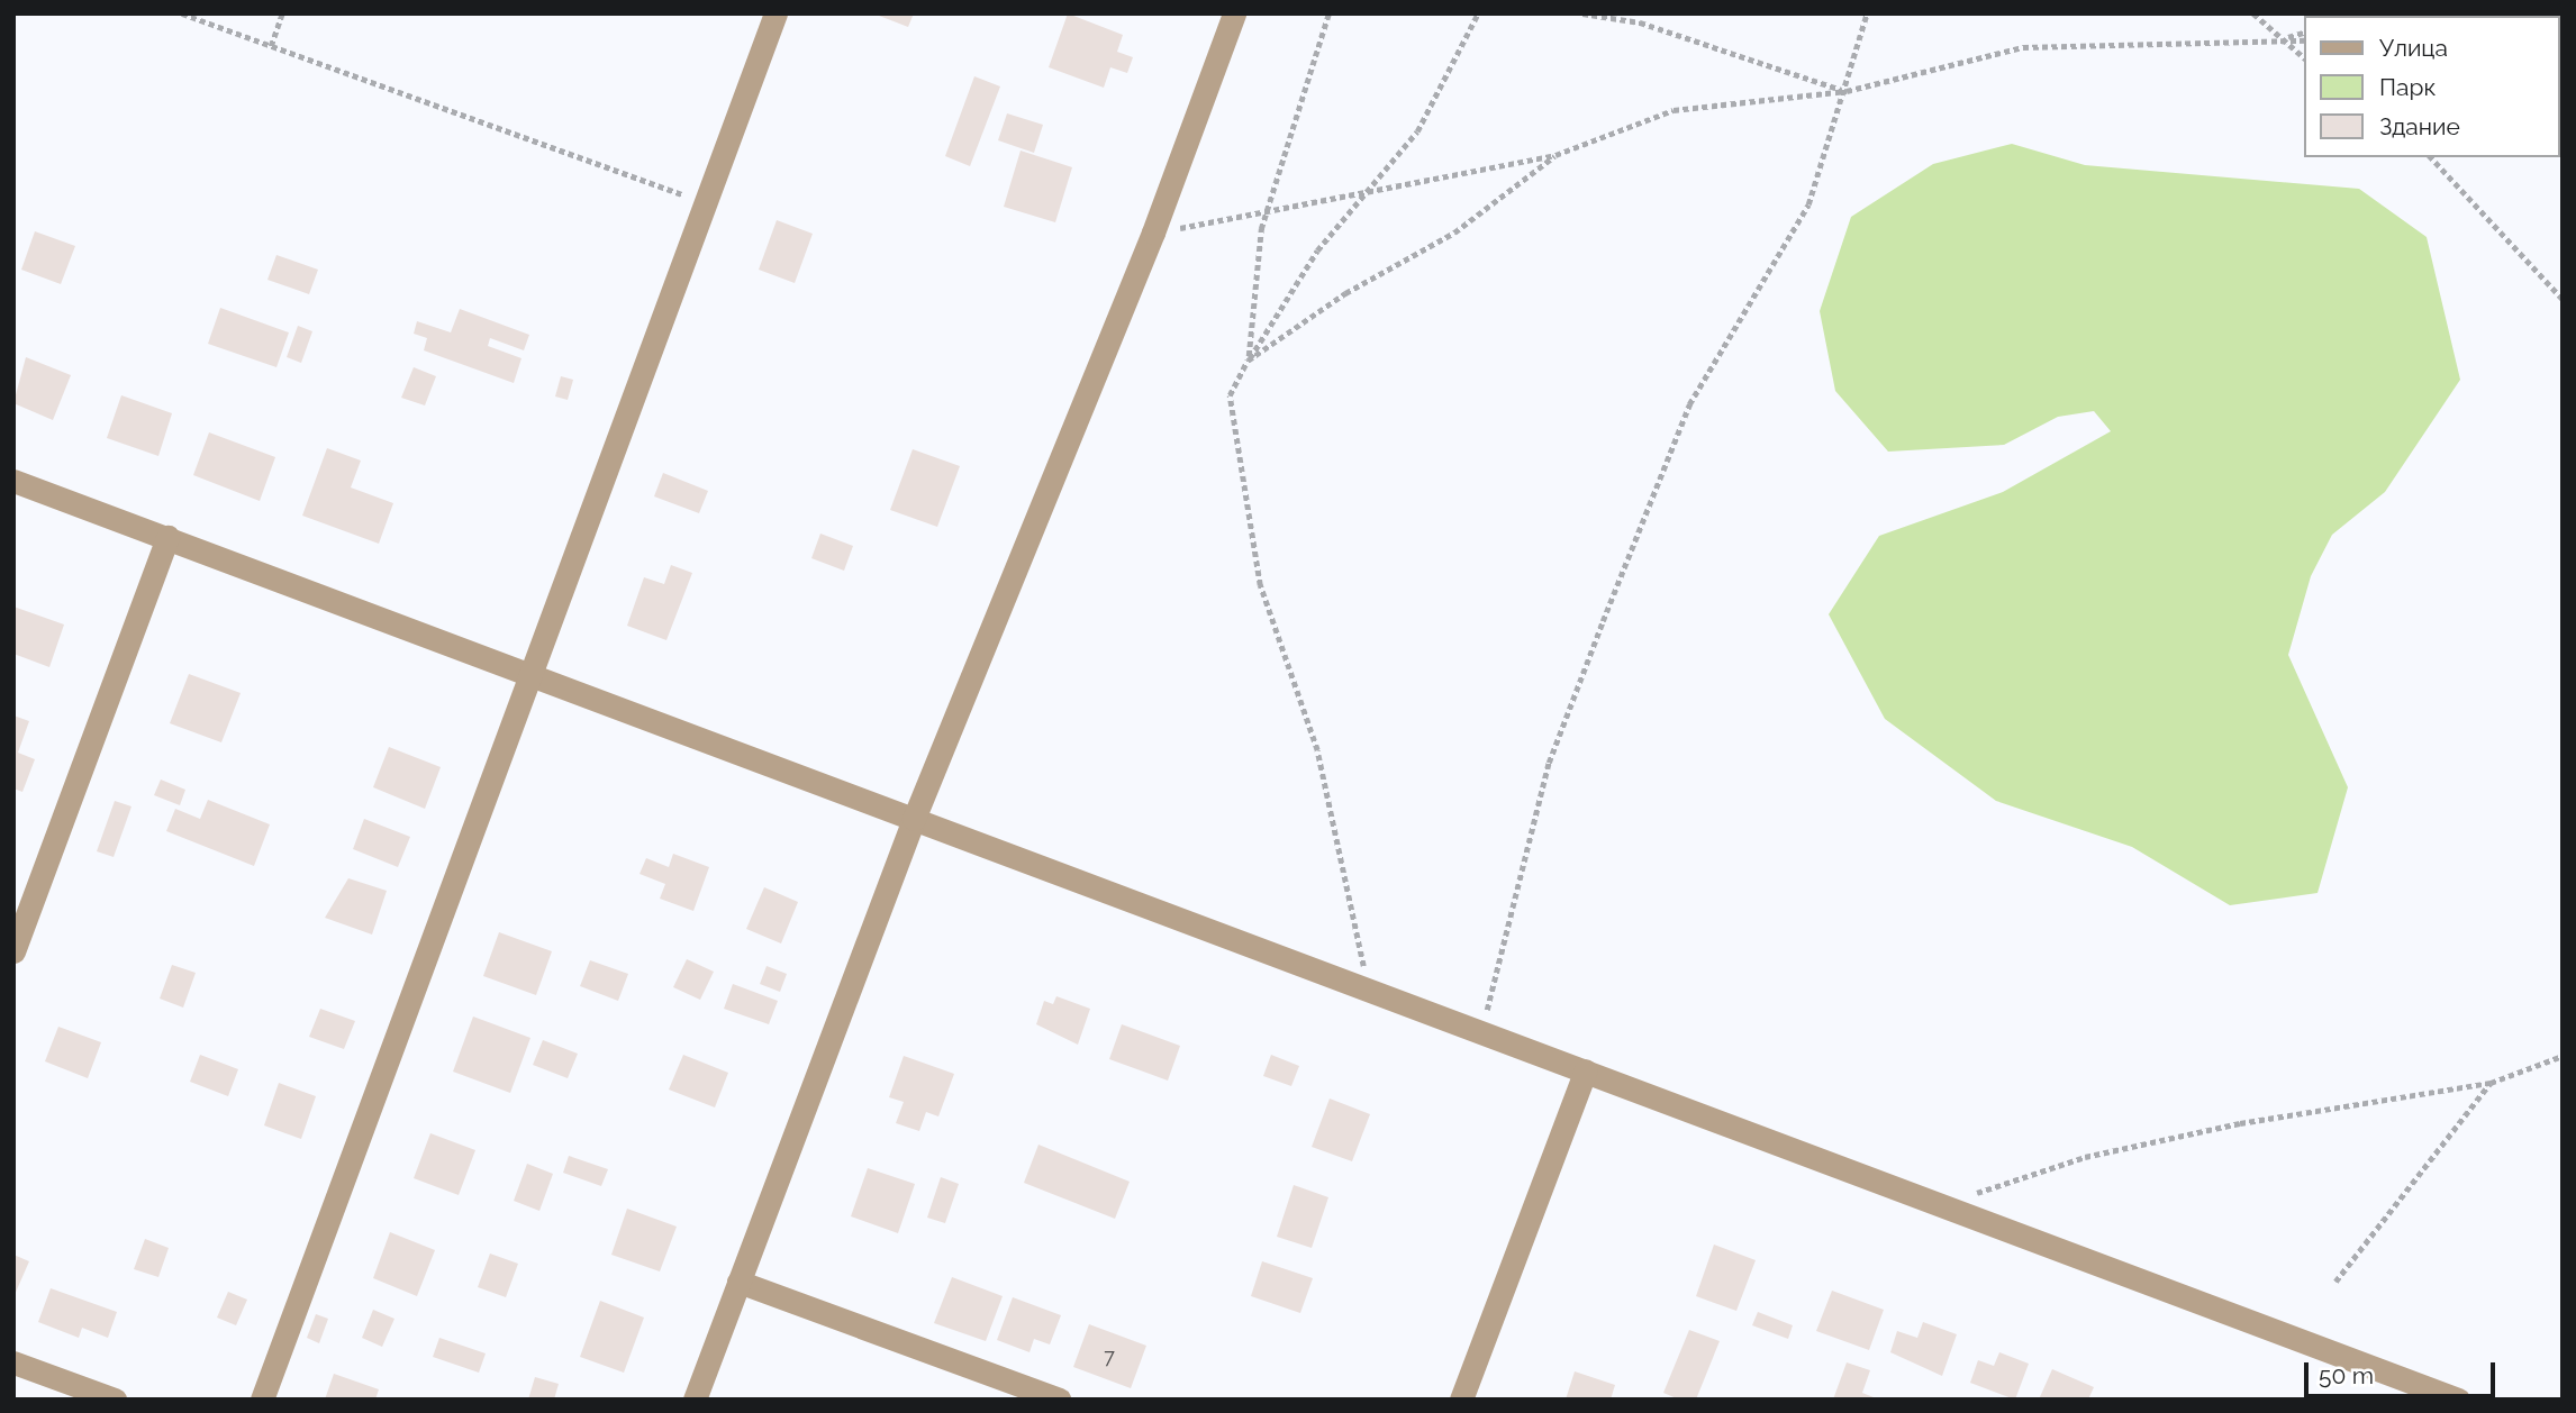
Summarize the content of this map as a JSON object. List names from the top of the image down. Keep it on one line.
{"house_numbers":["7"],"legend":["Улица","Парк","Здание"],"scale_bar":"50 m"}
